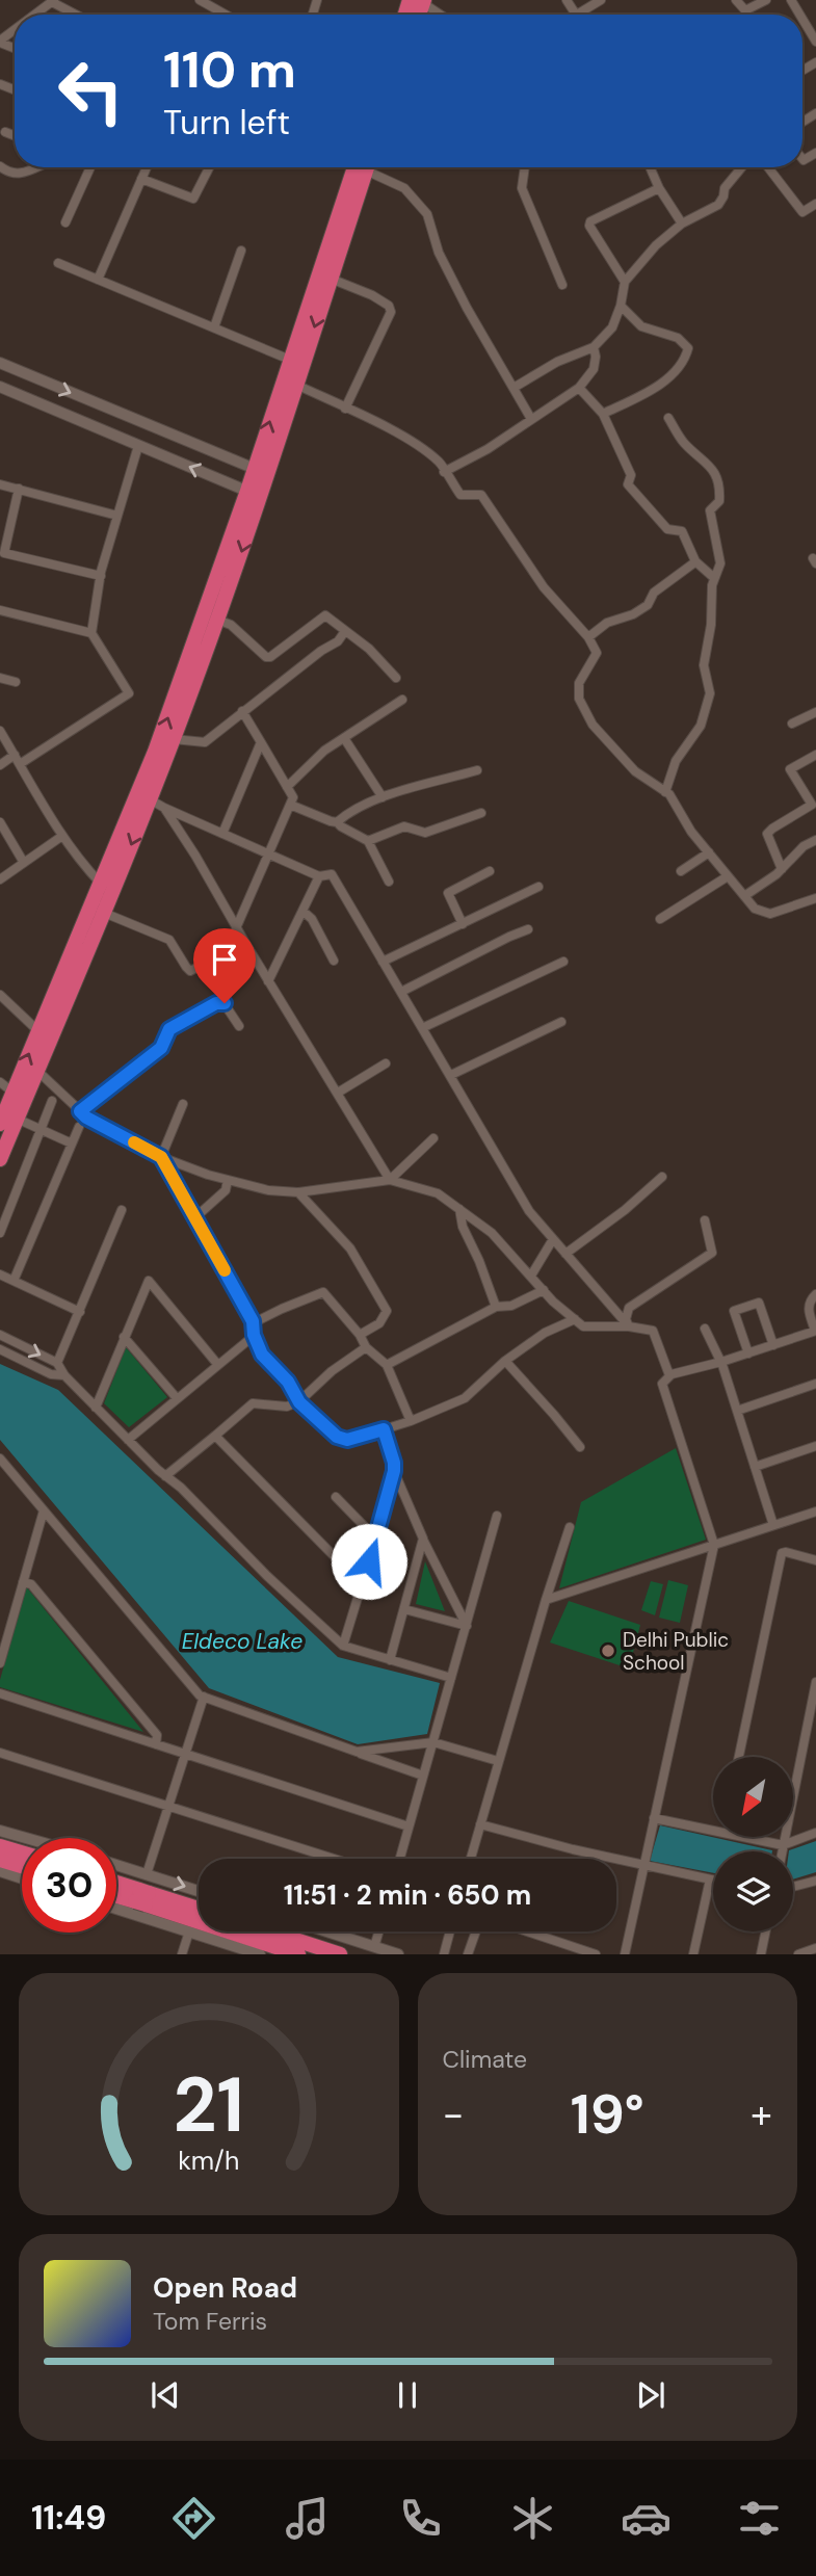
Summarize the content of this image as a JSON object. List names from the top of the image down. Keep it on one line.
{"water":["Eldeco Lake"],"places":["Delhi Public School"],"north":"bottom left","page":{"turn":["110 m","Turn left"],"limit":"30","trip":"11:51 · 2 min · 650 m","tile":"Climate","heat":["−","19°","+"],"song":["Open Road","Tom Ferris"],"tabs":"11:49","gauge":["21","km/h"]}}
